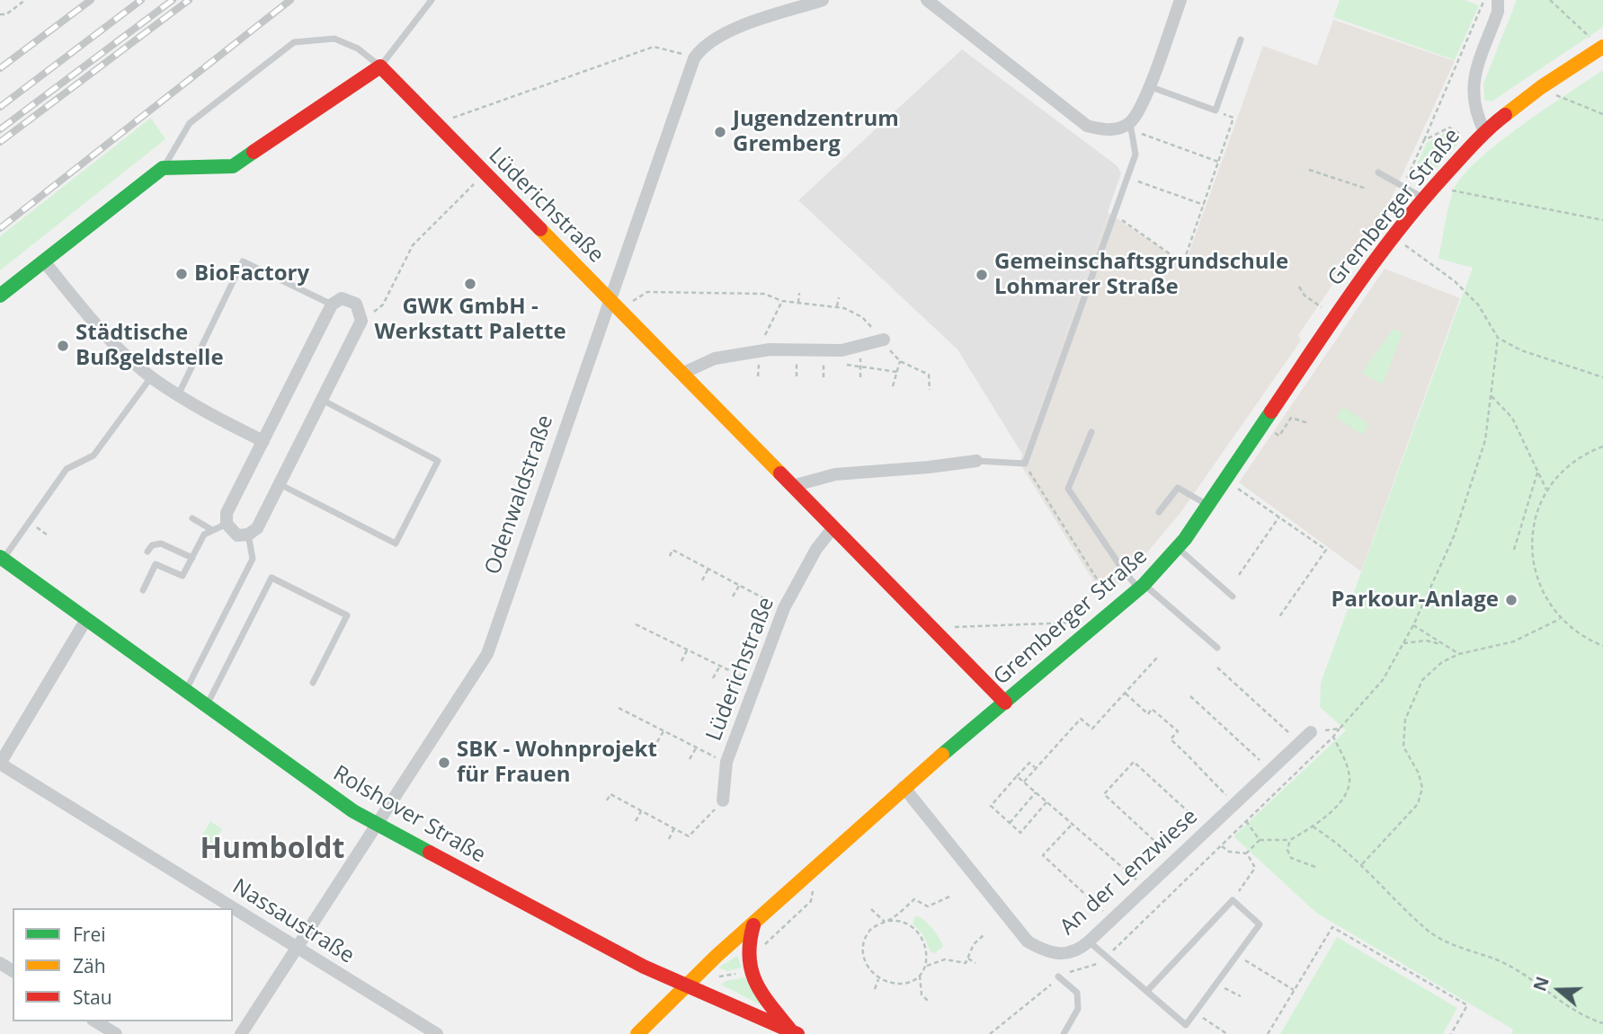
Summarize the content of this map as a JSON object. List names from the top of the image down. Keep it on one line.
{"streets":{"street":["Lüderichstraße","Gremberger Straße","Odenwaldstraße","Rolshover Straße","An der Lenzwiese","Nassaustraße"]},"crossings":[["Lüderichstraße","Gremberger Straße"],["Lüderichstraße","Odenwaldstraße"],["Gremberger Straße","Rolshover Straße"],["Gremberger Straße","An der Lenzwiese"],["Odenwaldstraße","Rolshover Straße"],["Odenwaldstraße","Nassaustraße"]],"districts":["Humboldt"],"places":["Jugendzentrum Gremberg","BioFactory","Gemeinschaftsgrundschule Lohmarer Straße","GWK GmbH - Werkstatt Palette","Städtische Bußgeldstelle","Parkour-Anlage","SBK - Wohnprojekt für Frauen"],"legend":["Frei","Zäh","Stau"],"north":"left"}
